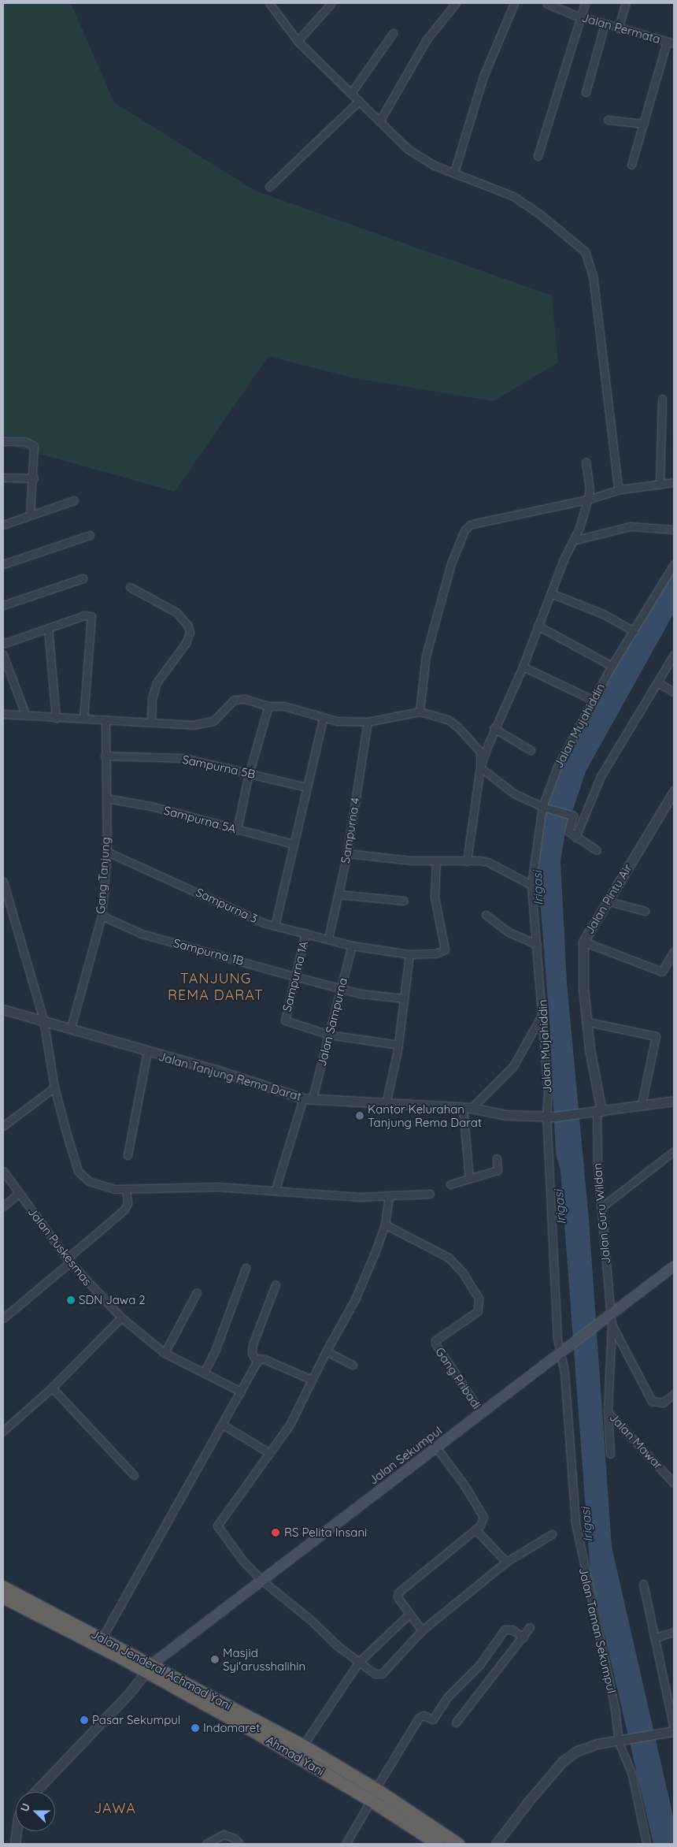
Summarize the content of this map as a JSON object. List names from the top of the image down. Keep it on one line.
{"streets":{"highway":["Jalan Jenderal Achmad Yani","Ahmad Yani"],"main road":["Jalan Sekumpul"],"street":["Jalan Permata","Jalan Mujahiddin","Sampurna 5B","Sampurna 5A","Sampurna 4","Gang Tanjung","Jalan Pintu Air","Sampurna 3","Sampurna 1B","Sampurna 1A","Jalan Sampurna","Jalan Tanjung Rema Darat","Jalan Guru Wildan","Jalan Puskesmas","Gang Pribadi","Jalan Mawar","Jalan Taman Sekumpul"]},"crossings":[["Jalan Mujahiddin","Jalan Tanjung Rema Darat"],["Jalan Mujahiddin","Jalan Sekumpul"],["Jalan Mujahiddin","Jalan Taman Sekumpul"],["Sampurna 5B","Gang Tanjung"],["Sampurna 5A","Gang Tanjung"],["Sampurna 4","Sampurna 3"],["Gang Tanjung","Sampurna 3"],["Gang Tanjung","Sampurna 1B"],["Gang Tanjung","Jalan Tanjung Rema Darat"],["Jalan Pintu Air","Jalan Tanjung Rema Darat"],["Jalan Pintu Air","Jalan Guru Wildan"],["Sampurna 3","Sampurna 1A"],["Sampurna 3","Jalan Sampurna"],["Sampurna 1B","Sampurna 1A"],["Sampurna 1B","Jalan Sampurna"],["Sampurna 1A","Jalan Sampurna"],["Jalan Sampurna","Jalan Tanjung Rema Darat"],["Jalan Tanjung Rema Darat","Jalan Guru Wildan"],["Jalan Guru Wildan","Jalan Mawar"],["Jalan Guru Wildan","Jalan Sekumpul"],["Gang Pribadi","Jalan Sekumpul"],["Jalan Sekumpul","Jalan Taman Sekumpul"],["Jalan Sekumpul","Jalan Jenderal Achmad Yani"],["Jalan Sekumpul","Ahmad Yani"],["Jalan Jenderal Achmad Yani","Ahmad Yani"]],"districts":["TANJUNG REMA DARAT","JAWA"],"water":["Irigasi"],"places":["Kantor Kelurahan Tanjung Rema Darat","SDN Jawa 2","RS Pelita Insani","Masjid Syi'arusshalihin","Pasar Sekumpul","Indomaret"],"north":"left"}
